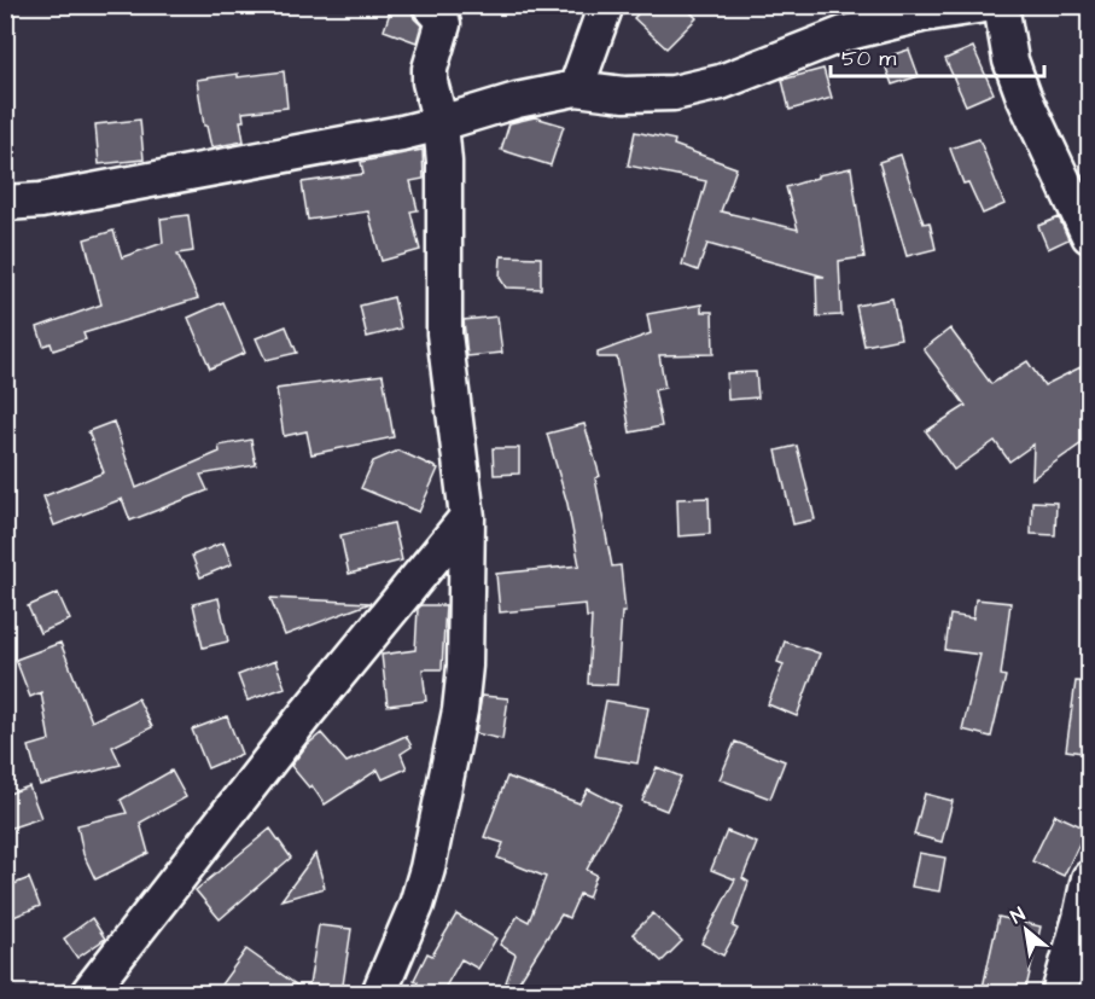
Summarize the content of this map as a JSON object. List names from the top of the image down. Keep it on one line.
{"scale_bar":"50 m","north":"top left"}
